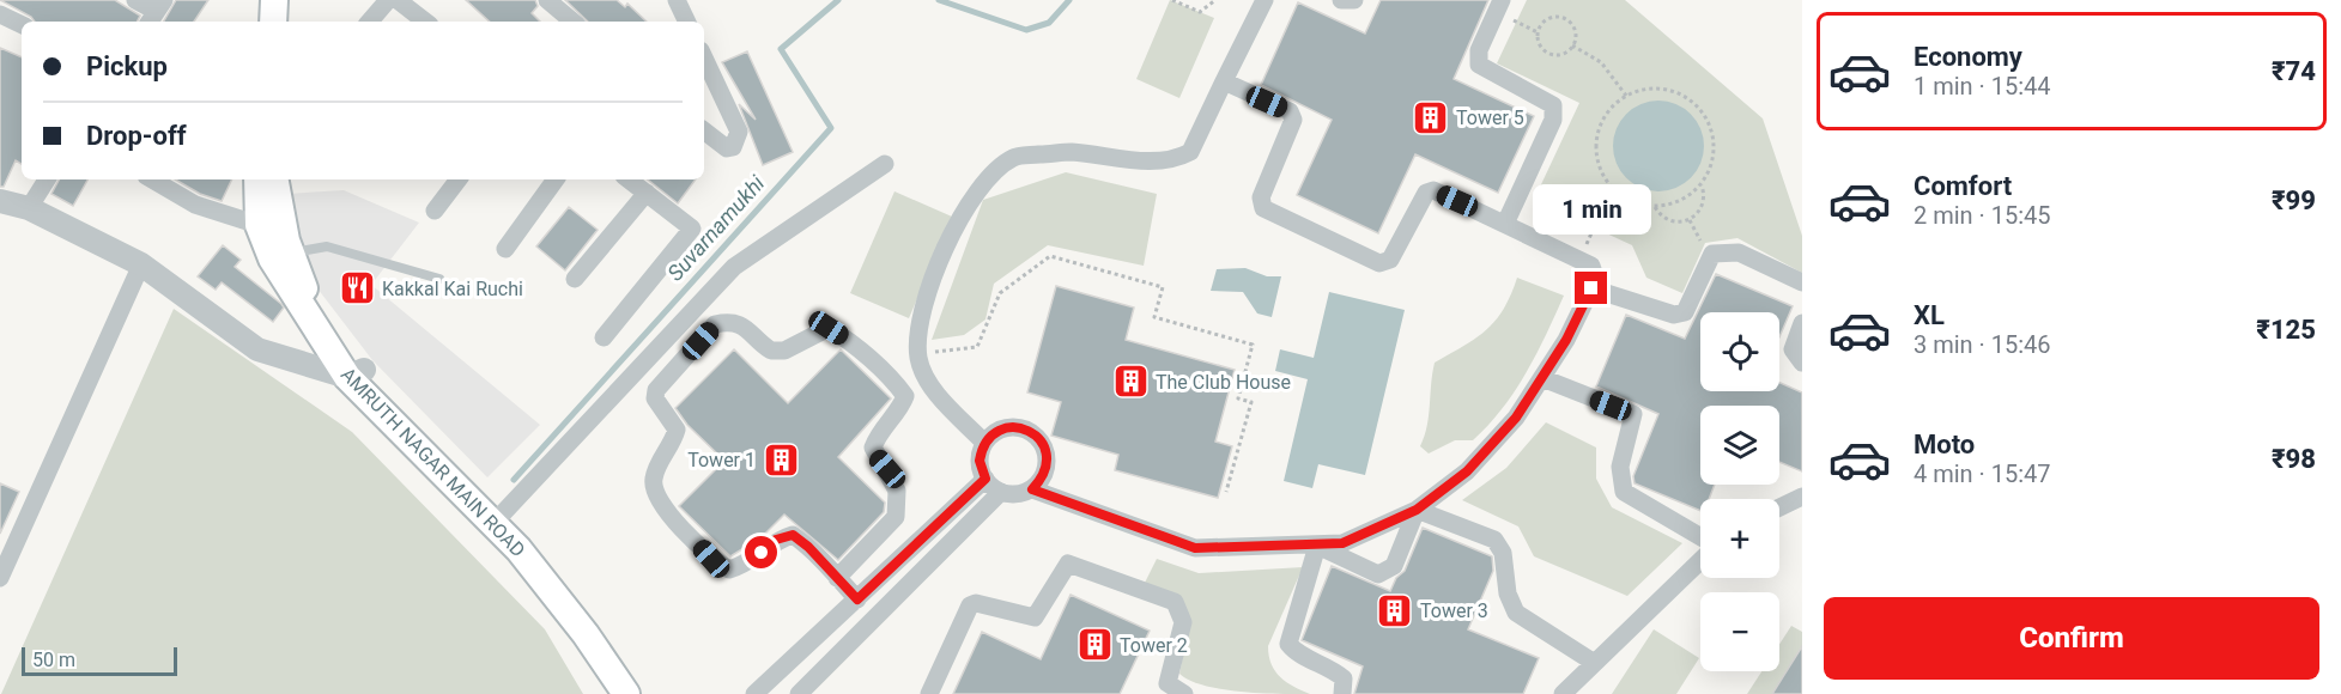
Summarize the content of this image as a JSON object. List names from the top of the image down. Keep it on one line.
{"streets":{"main road":["AMRUTH NAGAR MAIN ROAD"]},"water":["Suvarnamukhi"],"places":{"building":["Tower 5","The Club House","Tower 1","Tower 3","Tower 2"],"restaurant":["Kakkal Kai Ruchi"]},"scale_bar":"50 m","page":{"list":[{"name":"Economy","note":"1 min · 15:44","value":"₹74"},{"name":"Comfort","note":"2 min · 15:45","value":"₹99"},{"name":"XL","note":"3 min · 15:46","value":"₹125"},{"name":"Moto","note":"4 min · 15:47","value":"₹98"}],"banner":["Pickup","Drop-off"],"bubble":"1 min","map_buttons":["+","−"],"buttons":"Confirm","scale":"50 m"}}
